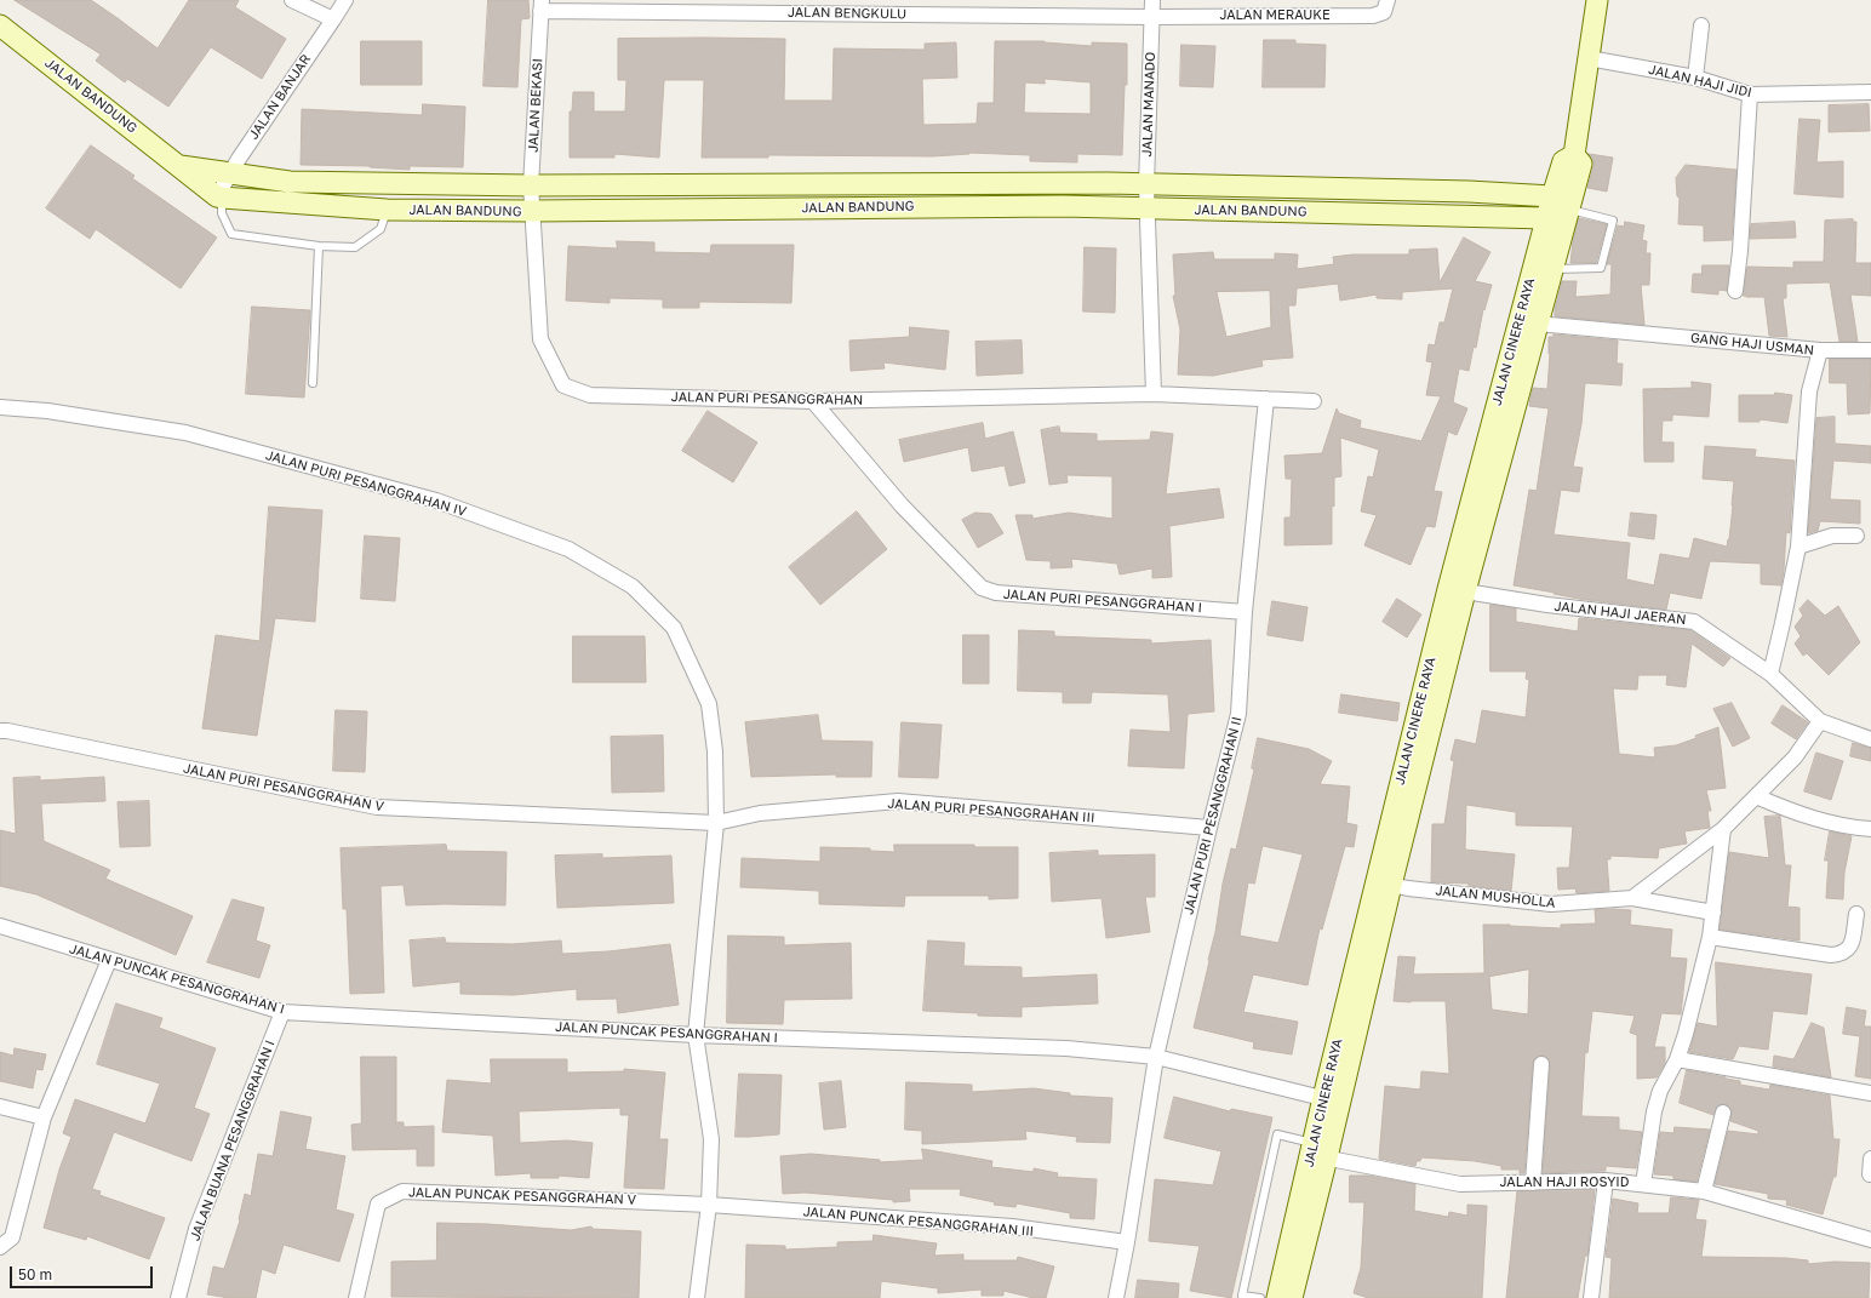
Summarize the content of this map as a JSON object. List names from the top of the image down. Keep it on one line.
{"streets":{"street":["JALAN BENGKULU","JALAN MERAUKE","JALAN HAJI JIDI","JALAN BANDUNG","JALAN BANJAR","JALAN MANADO","JALAN BEKASI","JALAN CINERE RAYA","GANG HAJI USMAN","JALAN PURI PESANGGRAHAN","JALAN PURI PESANGGRAHAN IV","JALAN PURI PESANGGRAHAN I","JALAN HAJI JAERAN","JALAN PURI PESANGGRAHAN V","JALAN PURI PESANGGRAHAN III","JALAN PURI PESANGGRAHAN II","JALAN MUSHOLLA","JALAN PUNCAK PESANGGRAHAN I","JALAN BUANA PESANGGRAHAN I","JALAN HAJI ROSYID","JALAN PUNCAK PESANGGRAHAN V","JALAN PUNCAK PESANGGRAHAN III"]},"crossings":[["JALAN BENGKULU","JALAN MERAUKE"],["JALAN BENGKULU","JALAN MANADO"],["JALAN BENGKULU","JALAN BEKASI"],["JALAN MERAUKE","JALAN MANADO"],["JALAN HAJI JIDI","JALAN CINERE RAYA"],["JALAN BANDUNG","JALAN BANJAR"],["JALAN BANDUNG","JALAN MANADO"],["JALAN BANDUNG","JALAN BEKASI"],["JALAN BANDUNG","JALAN CINERE RAYA"],["JALAN BANDUNG","JALAN PURI PESANGGRAHAN"],["JALAN BEKASI","JALAN PURI PESANGGRAHAN"],["JALAN CINERE RAYA","GANG HAJI USMAN"],["JALAN CINERE RAYA","JALAN HAJI JAERAN"],["JALAN CINERE RAYA","JALAN MUSHOLLA"],["JALAN CINERE RAYA","JALAN PUNCAK PESANGGRAHAN I"],["JALAN CINERE RAYA","JALAN HAJI ROSYID"],["GANG HAJI USMAN","JALAN HAJI JAERAN"],["JALAN PURI PESANGGRAHAN","JALAN PURI PESANGGRAHAN I"],["JALAN PURI PESANGGRAHAN","JALAN PURI PESANGGRAHAN II"],["JALAN PURI PESANGGRAHAN IV","JALAN PURI PESANGGRAHAN V"],["JALAN PURI PESANGGRAHAN IV","JALAN PURI PESANGGRAHAN III"],["JALAN PURI PESANGGRAHAN IV","JALAN PUNCAK PESANGGRAHAN I"],["JALAN PURI PESANGGRAHAN IV","JALAN PUNCAK PESANGGRAHAN V"],["JALAN PURI PESANGGRAHAN IV","JALAN PUNCAK PESANGGRAHAN III"],["JALAN PURI PESANGGRAHAN I","JALAN PURI PESANGGRAHAN II"],["JALAN PURI PESANGGRAHAN V","JALAN PURI PESANGGRAHAN III"],["JALAN PURI PESANGGRAHAN III","JALAN PURI PESANGGRAHAN II"],["JALAN PURI PESANGGRAHAN II","JALAN PUNCAK PESANGGRAHAN I"],["JALAN PURI PESANGGRAHAN II","JALAN PUNCAK PESANGGRAHAN III"],["JALAN PUNCAK PESANGGRAHAN I","JALAN BUANA PESANGGRAHAN I"],["JALAN PUNCAK PESANGGRAHAN V","JALAN PUNCAK PESANGGRAHAN III"]],"scale_bar":"50 m"}
